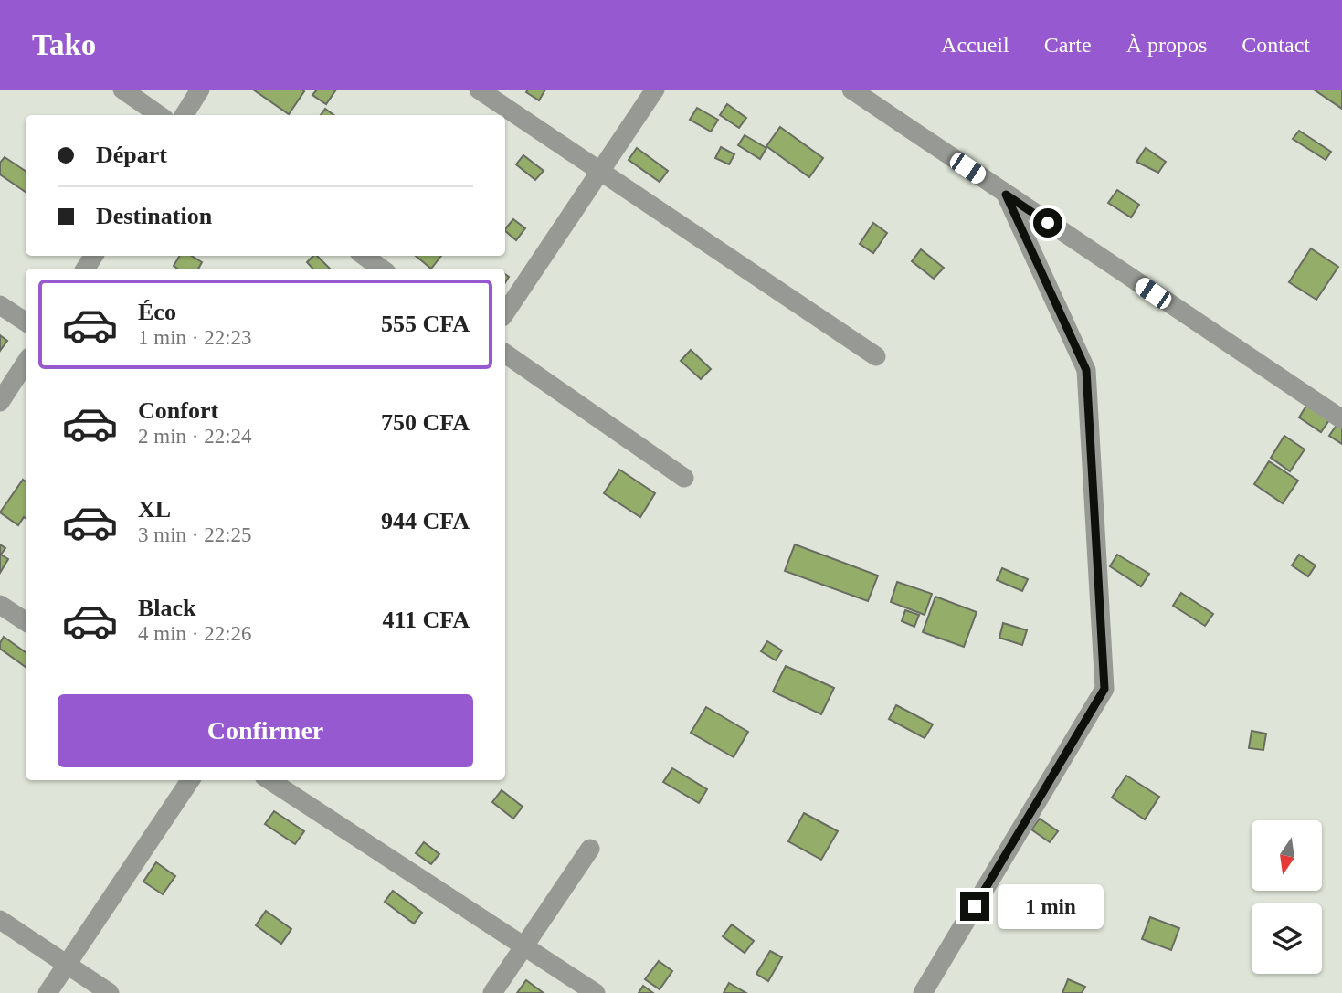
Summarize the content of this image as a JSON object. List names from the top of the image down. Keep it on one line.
{"north":"bottom","page":{"header":"Tako","nav":["Accueil","Carte","À propos","Contact"],"banner":["Départ","Destination"],"list":[{"name":"Éco","note":"1 min · 22:23","value":"555 CFA"},{"name":"Confort","note":"2 min · 22:24","value":"750 CFA"},{"name":"XL","note":"3 min · 22:25","value":"944 CFA"},{"name":"Black","note":"4 min · 22:26","value":"411 CFA"}],"buttons":"Confirmer","bubble":"1 min"}}
